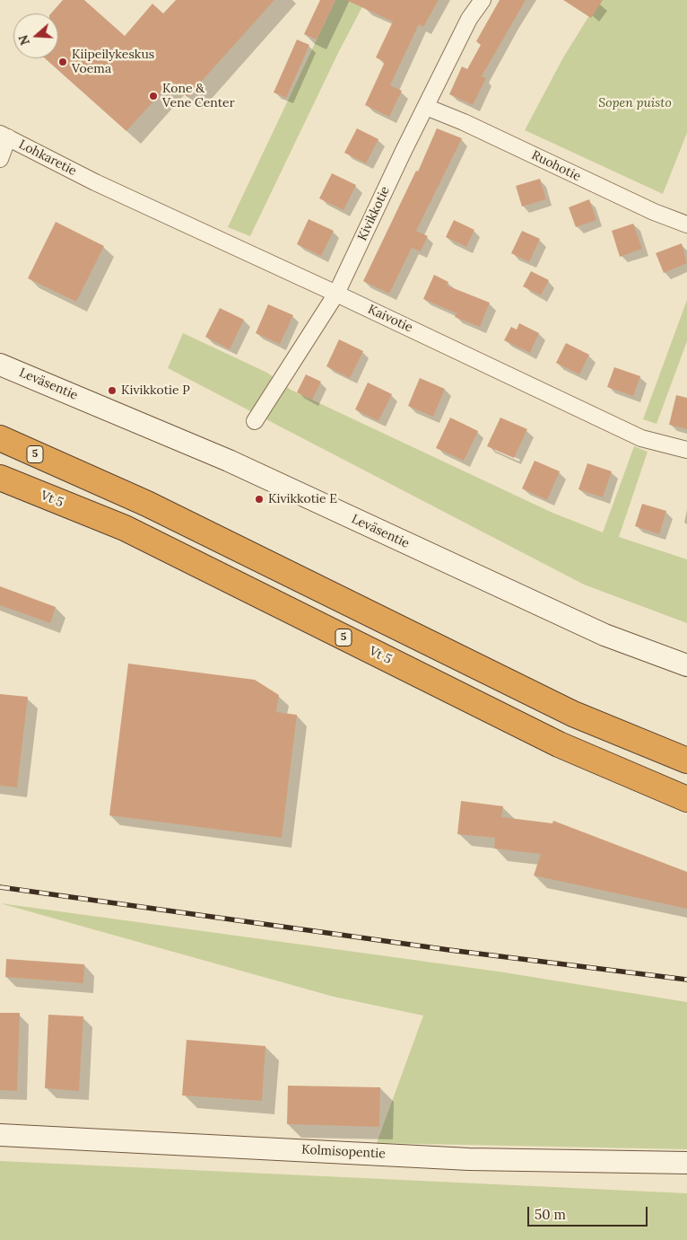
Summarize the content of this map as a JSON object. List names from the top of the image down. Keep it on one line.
{"streets":{"highway":["5","Vt 5"],"main road":["Leväsentie","Kolmisopentie"],"street":["Lohkaretie","Ruohotie","Kivikkotie","Kaivotie"]},"crossings":[["Lohkaretie","Kaivotie"],["Ruohotie","Kivikkotie"],["Kivikkotie","Kaivotie"]],"parks":["Sopen puisto"],"places":["Kiipeilykeskus Voema","Kone & Vene Center","Kivikkotie P","Kivikkotie E"],"scale_bar":"50 m","north":"left"}
